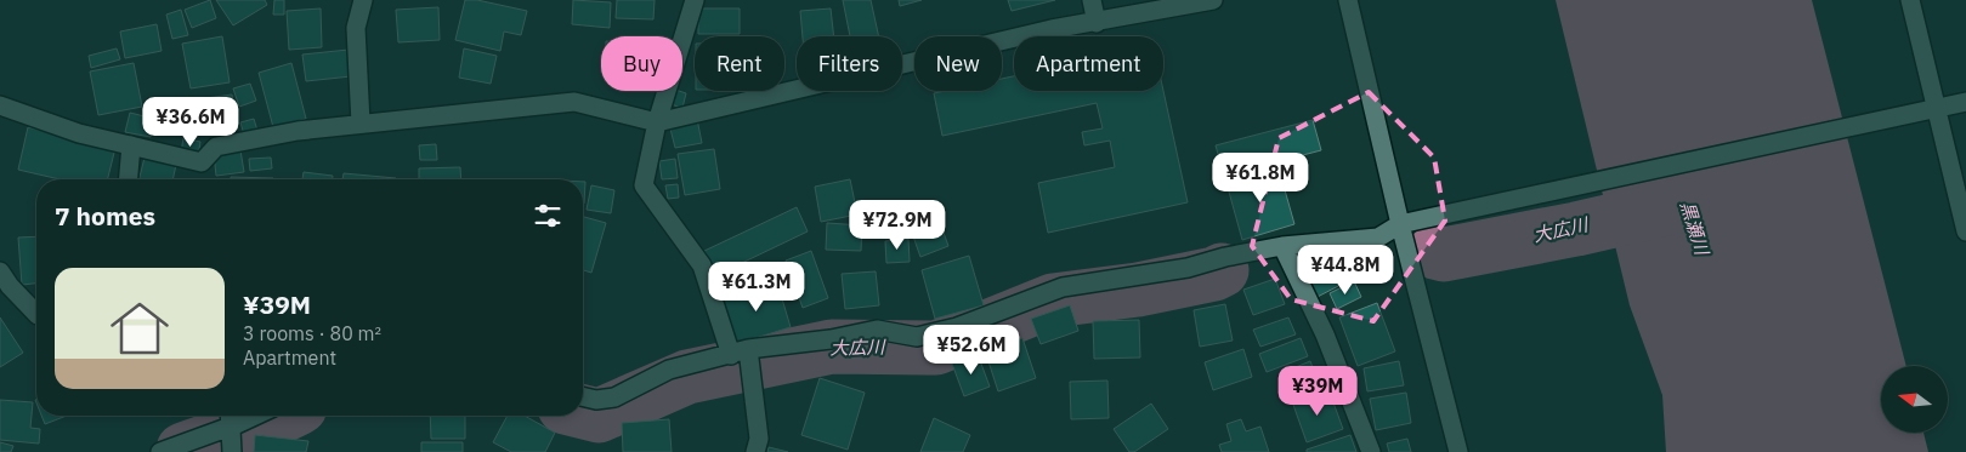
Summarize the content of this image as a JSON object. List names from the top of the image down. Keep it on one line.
{"water":["黒瀬川","大広川"],"north":"left","page":{"chip":["Buy","Rent","Filters","New","Apartment"],"price":["¥36.6M","¥61.8M","¥72.9M","¥44.8M","¥61.3M","¥52.6M","¥39M"],"heading":"7 homes","list":[{"name":"¥39M","note":"3 rooms · 80 m² · Apartment"}]}}
